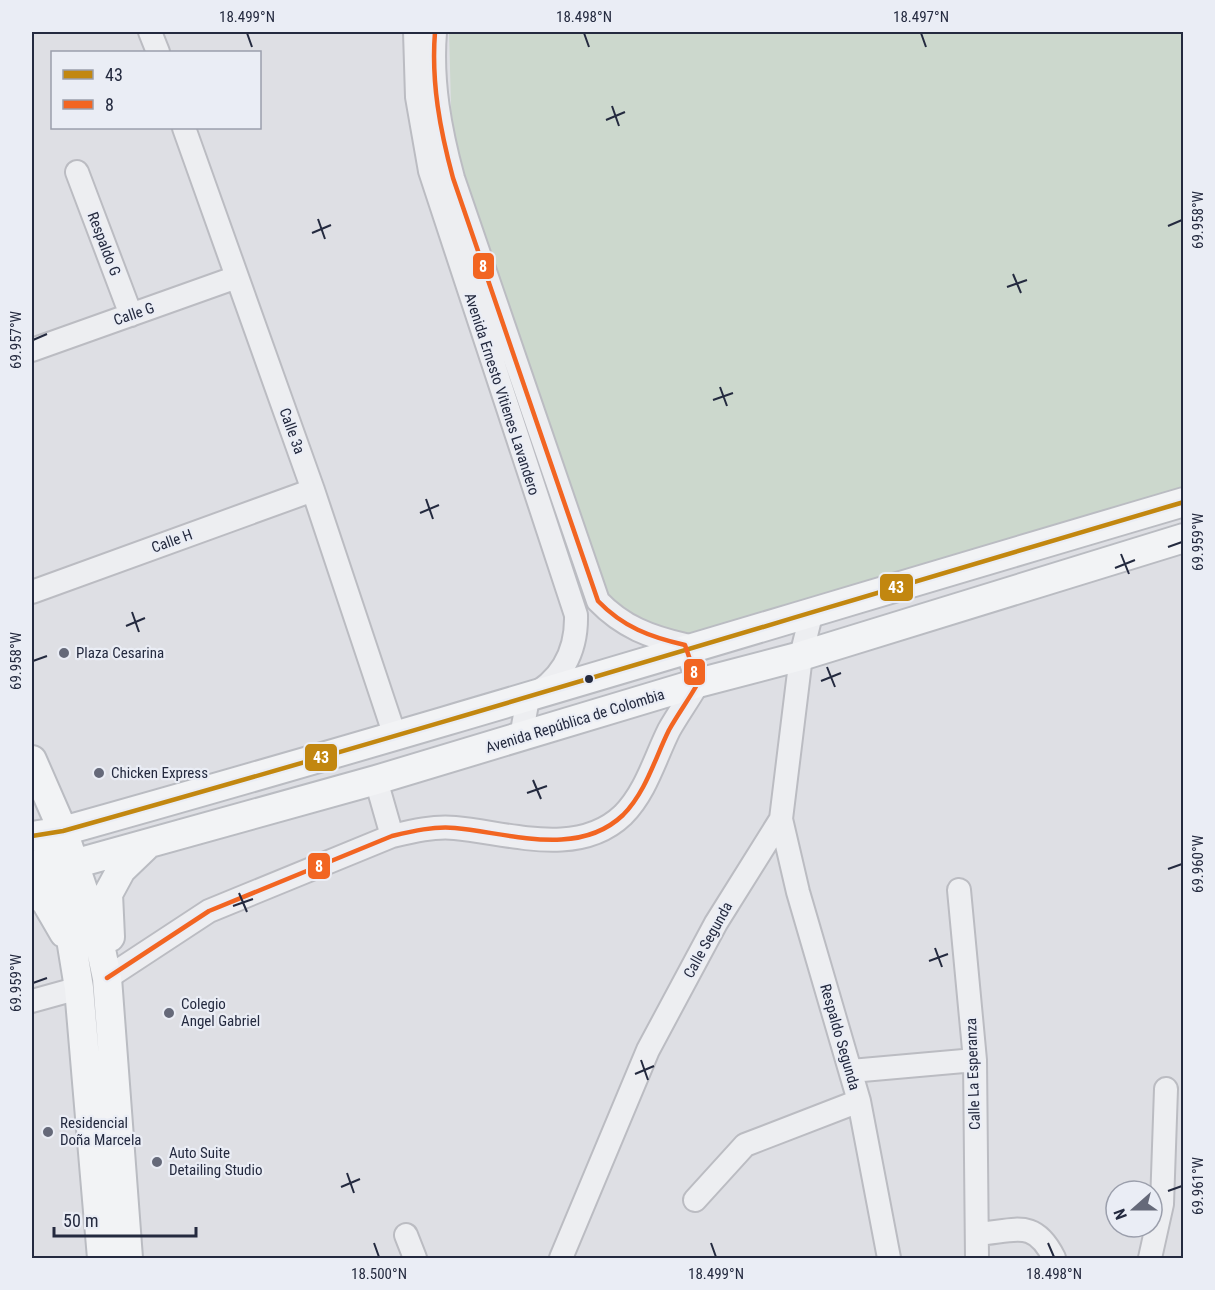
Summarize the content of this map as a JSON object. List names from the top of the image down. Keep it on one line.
{"streets":{"main road":["Avenida República de Colombia"],"street":["Respaldo G","Calle G","Avenida Ernesto Vitienes Lavandero","Calle 3a","Calle H","Calle Segunda","Respaldo Segunda","Calle La Esperanza"]},"crossings":[["Respaldo G","Calle G"],["Calle G","Calle 3a"],["Calle 3a","Calle H"],["Avenida República de Colombia","Calle Segunda"],["Calle Segunda","Respaldo Segunda"]],"places":["Plaza Cesarina","Chicken Express","Colegio Angel Gabriel","Residencial Doña Marcela","Auto Suite Detailing Studio"],"lines":["transit line 8","transit line 43"],"legend":["43","8"],"scale_bar":"50 m","north":"left","coordinates":["18.499°N","18.498°N","18.497°N","69.958°W","69.957°W","69.959°W","69.960°W","69.961°W","18.500°N"]}
